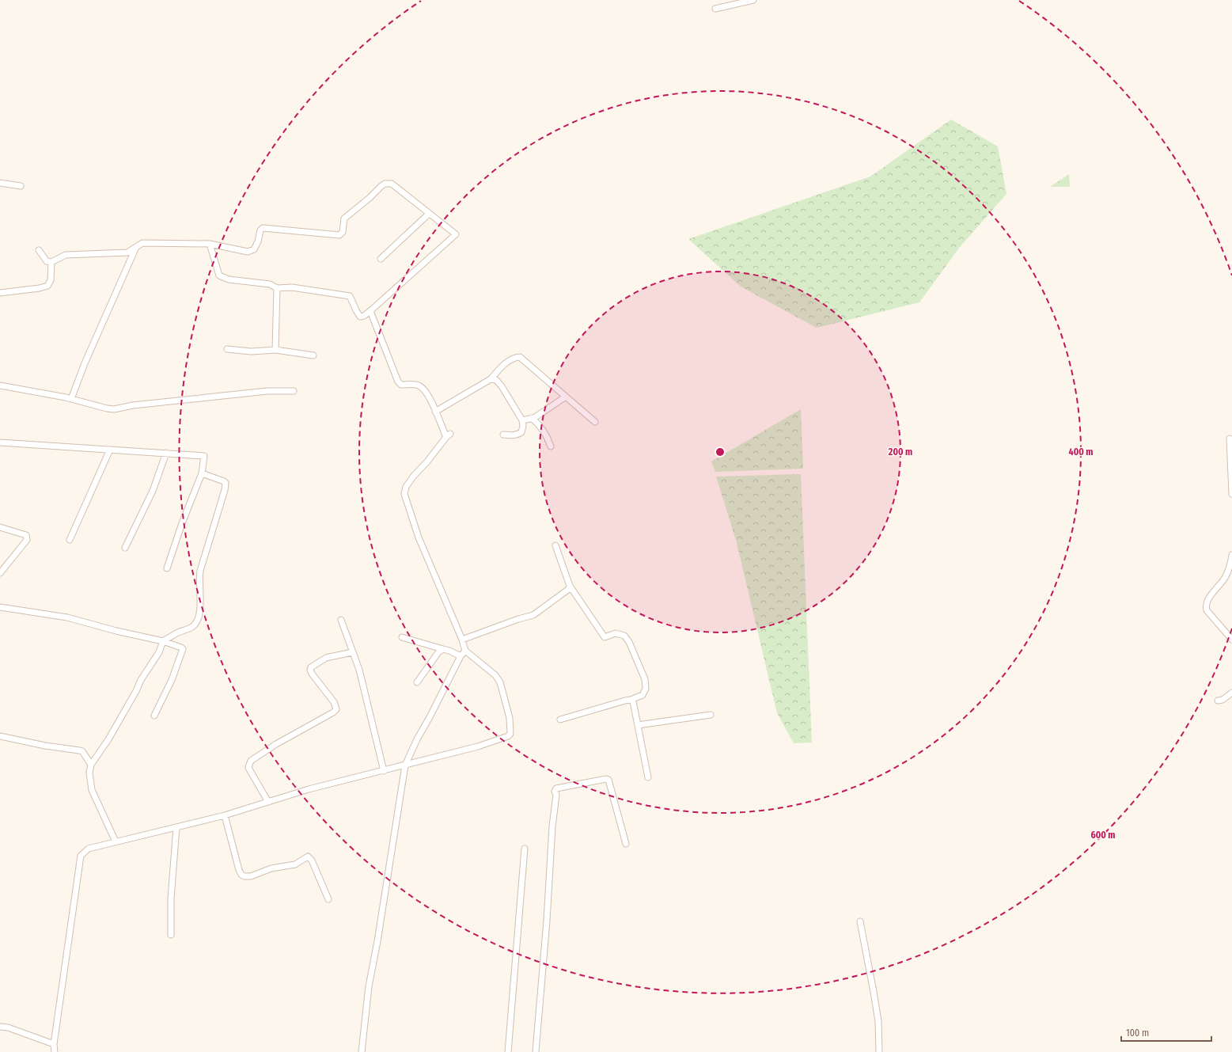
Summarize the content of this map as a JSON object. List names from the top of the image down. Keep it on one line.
{"scale_bar":"100 m","rings":["200 m","400 m","600 m"]}
